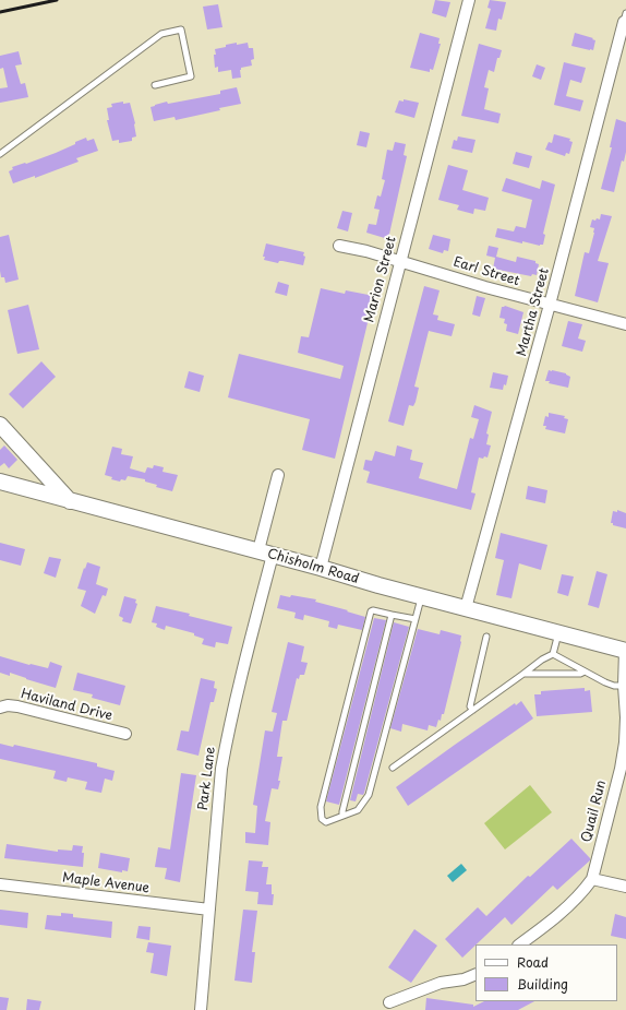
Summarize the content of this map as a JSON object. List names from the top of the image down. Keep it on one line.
{"streets":{"main road":["Chisholm Road"],"street":["Earl Street","Marion Street","Martha Street","Haviland Drive","Park Lane","Quail Run","Maple Avenue"]},"crossings":[["Earl Street","Marion Street"],["Earl Street","Martha Street"],["Marion Street","Chisholm Road"],["Martha Street","Chisholm Road"],["Chisholm Road","Park Lane"],["Chisholm Road","Quail Run"],["Park Lane","Maple Avenue"]],"legend":["Road","Building"]}
